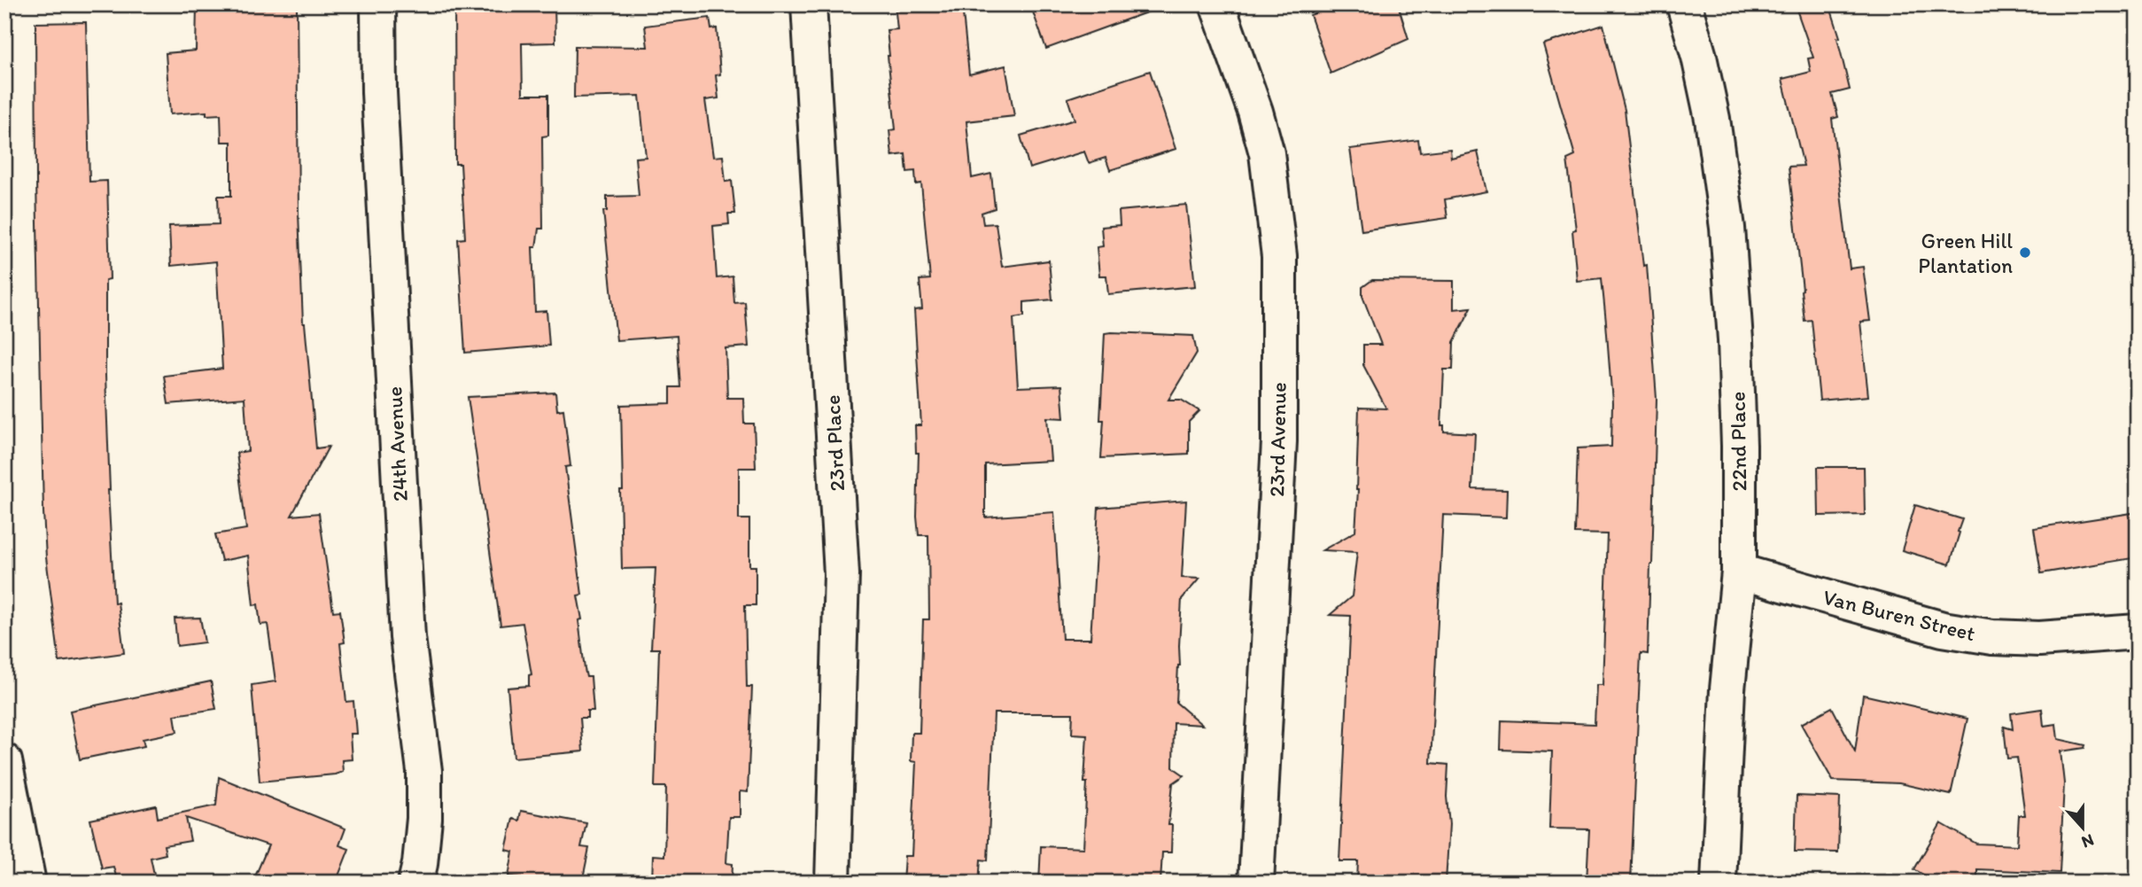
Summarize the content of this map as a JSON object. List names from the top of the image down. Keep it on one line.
{"streets":{"street":["23rd Avenue","22nd Place","23rd Place","24th Avenue","Van Buren Street"]},"crossings":[["22nd Place","Van Buren Street"]],"places":["Green Hill Plantation"],"north":"bottom"}
